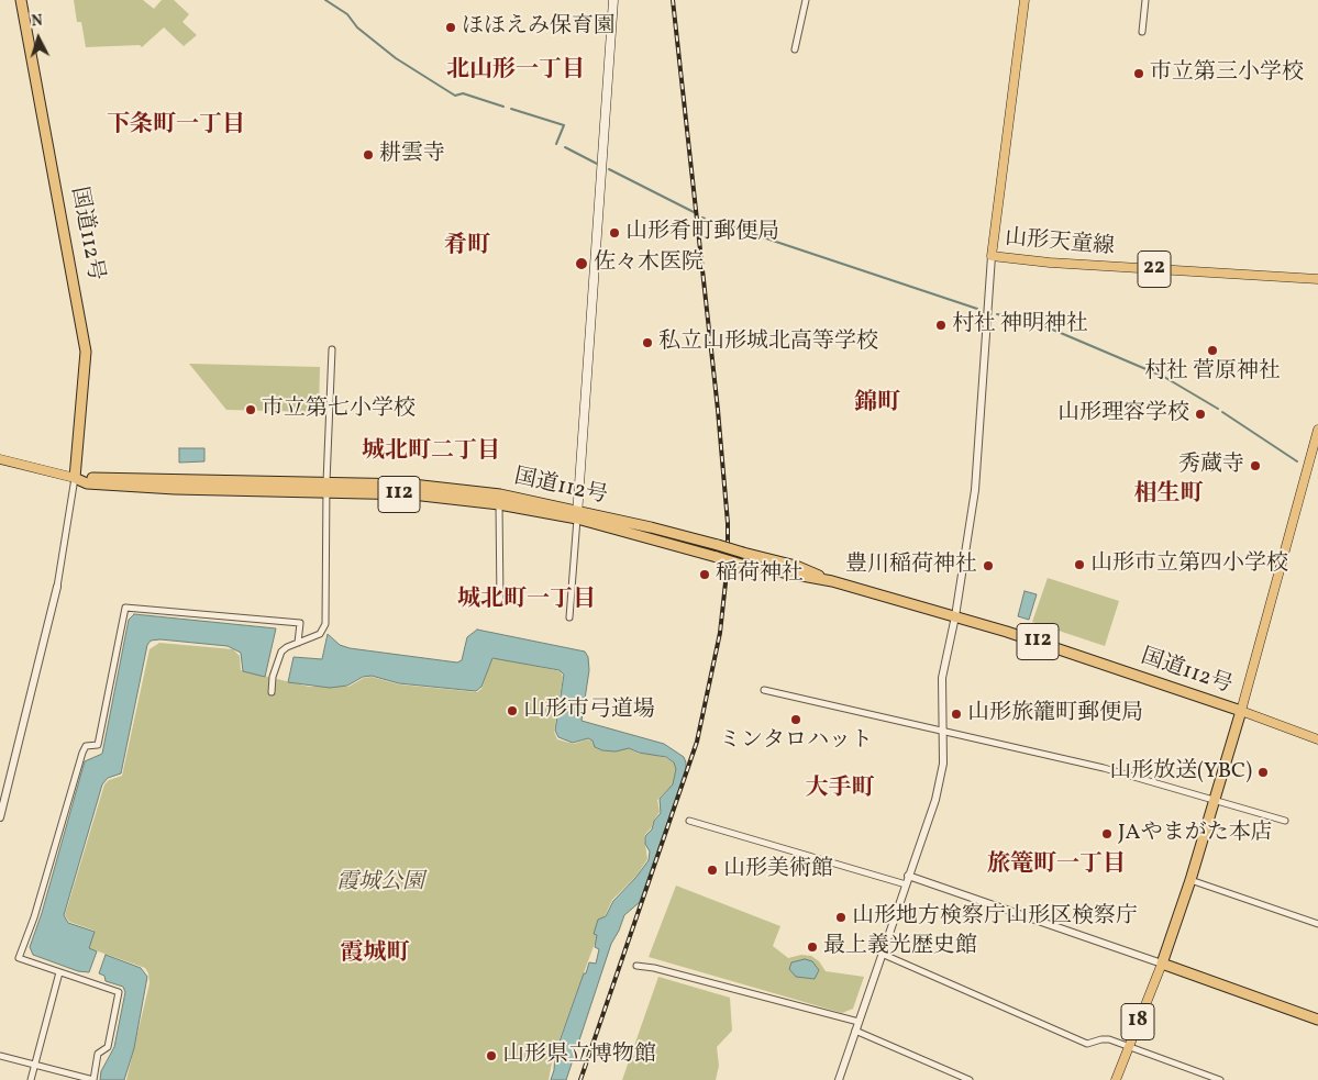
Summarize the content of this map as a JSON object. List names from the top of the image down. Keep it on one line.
{"streets":{"highway":["国道112号","112"],"main road":["山形天童線","22","18"]},"crossings":[["国道112号","18"]],"districts":["北山形一丁目","下条町一丁目","肴町","錦町","城北町二丁目","相生町","城北町一丁目","大手町","旅篭町一丁目","霞城町"],"parks":["霞城公園"],"places":["ほほえみ保育園","市立第三小学校","耕雲寺","山形肴町郵便局","佐々木医院","村社 神明神社","私立山形城北高等学校","村社 菅原神社","市立第七小学校","山形理容学校","秀蔵寺","山形市立第四小学校","豊川稲荷神社","稲荷神社","山形市弓道場","山形旅籠町郵便局","ミンタロハット","山形放送(YBC)","JAやまがた本店","山形美術館","山形地方検察庁山形区検察庁","最上義光歴史館","山形県立博物館"],"north":"top"}
